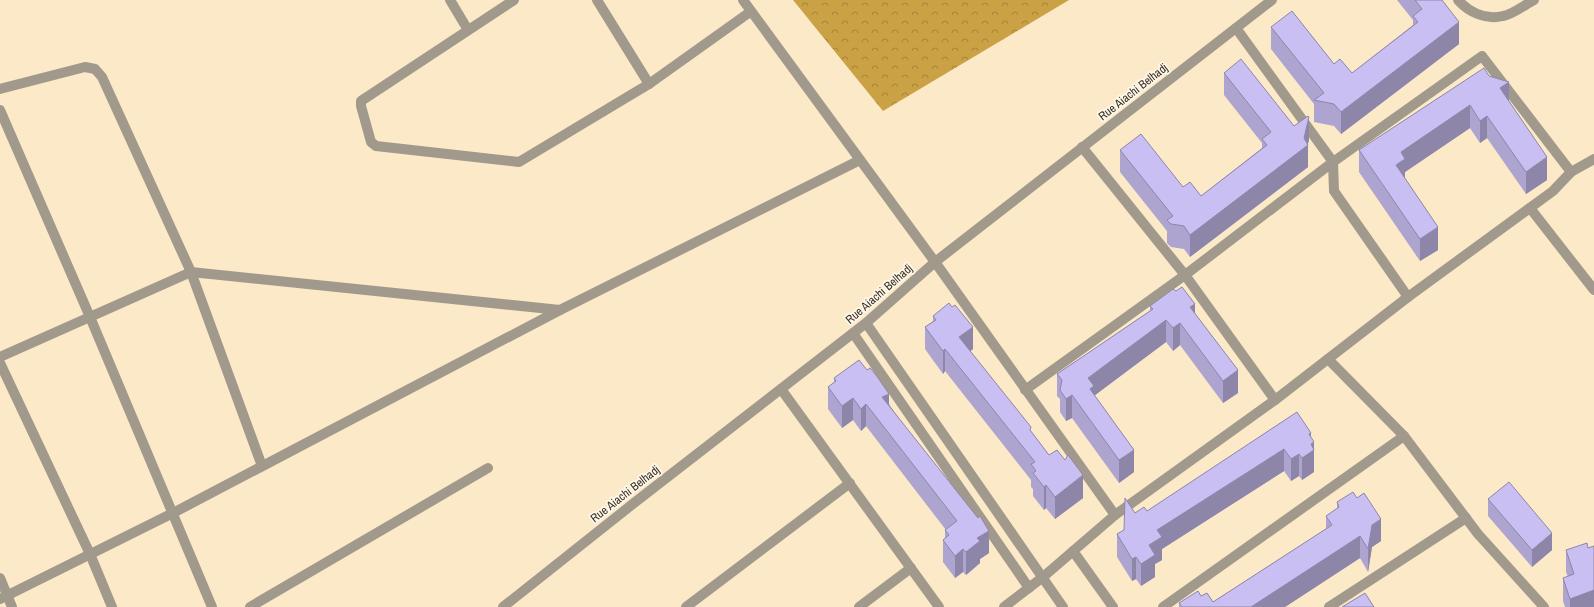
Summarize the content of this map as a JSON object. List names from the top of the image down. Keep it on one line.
{"streets":{"street":["Rue Aiachi Belhadj"]}}
